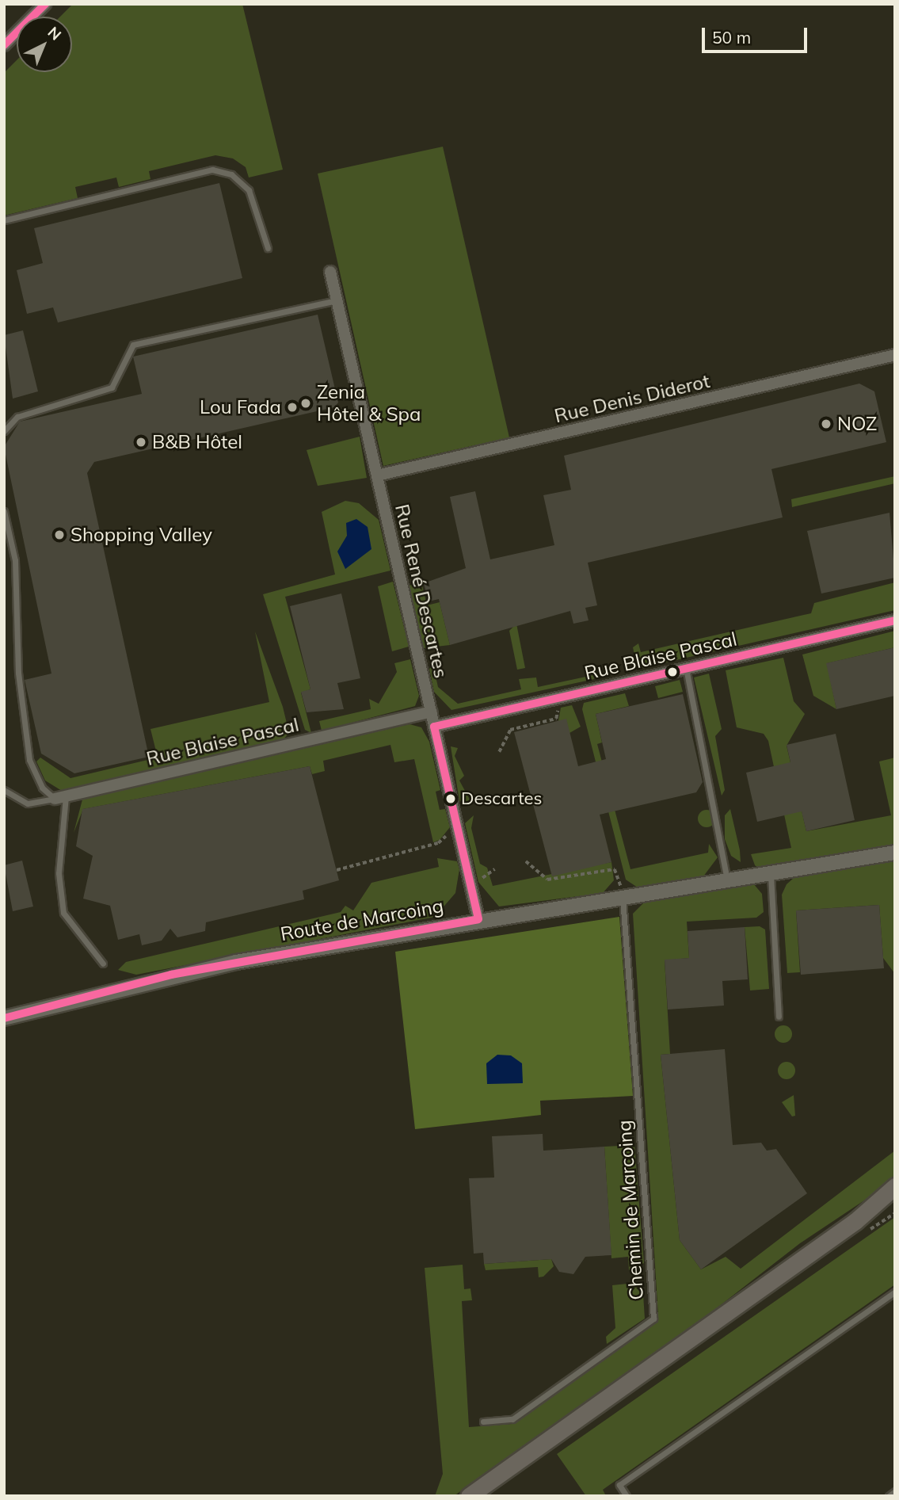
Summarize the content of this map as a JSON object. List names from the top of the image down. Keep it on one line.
{"streets":{"street":["Rue Denis Diderot","Rue René Descartes","Rue Blaise Pascal","Route de Marcoing"],"lane":["Chemin de Marcoing"]},"crossings":[["Rue Denis Diderot","Rue René Descartes"],["Rue René Descartes","Rue Blaise Pascal"],["Rue René Descartes","Route de Marcoing"],["Route de Marcoing","Chemin de Marcoing"]],"places":["Zenia Hôtel & Spa","Lou Fada","NOZ","B&B Hôtel","Shopping Valley","Descartes"],"scale_bar":"50 m","north":"top right"}
